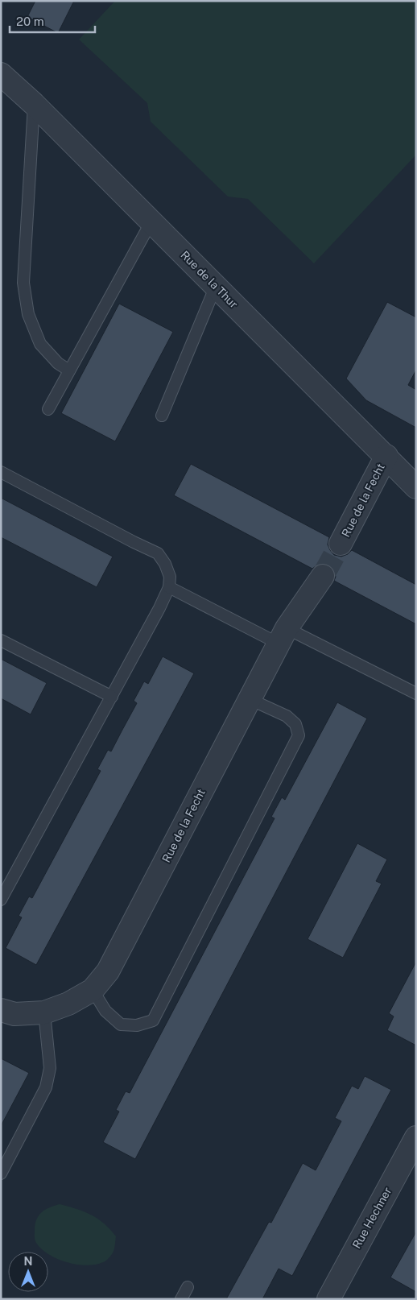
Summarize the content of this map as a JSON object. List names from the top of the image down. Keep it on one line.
{"streets":{"street":["Rue de la Thur","Rue de la Fecht","Rue Hechner"]},"crossings":[["Rue de la Thur","Rue de la Fecht"]],"scale_bar":"20 m","north":"top"}
